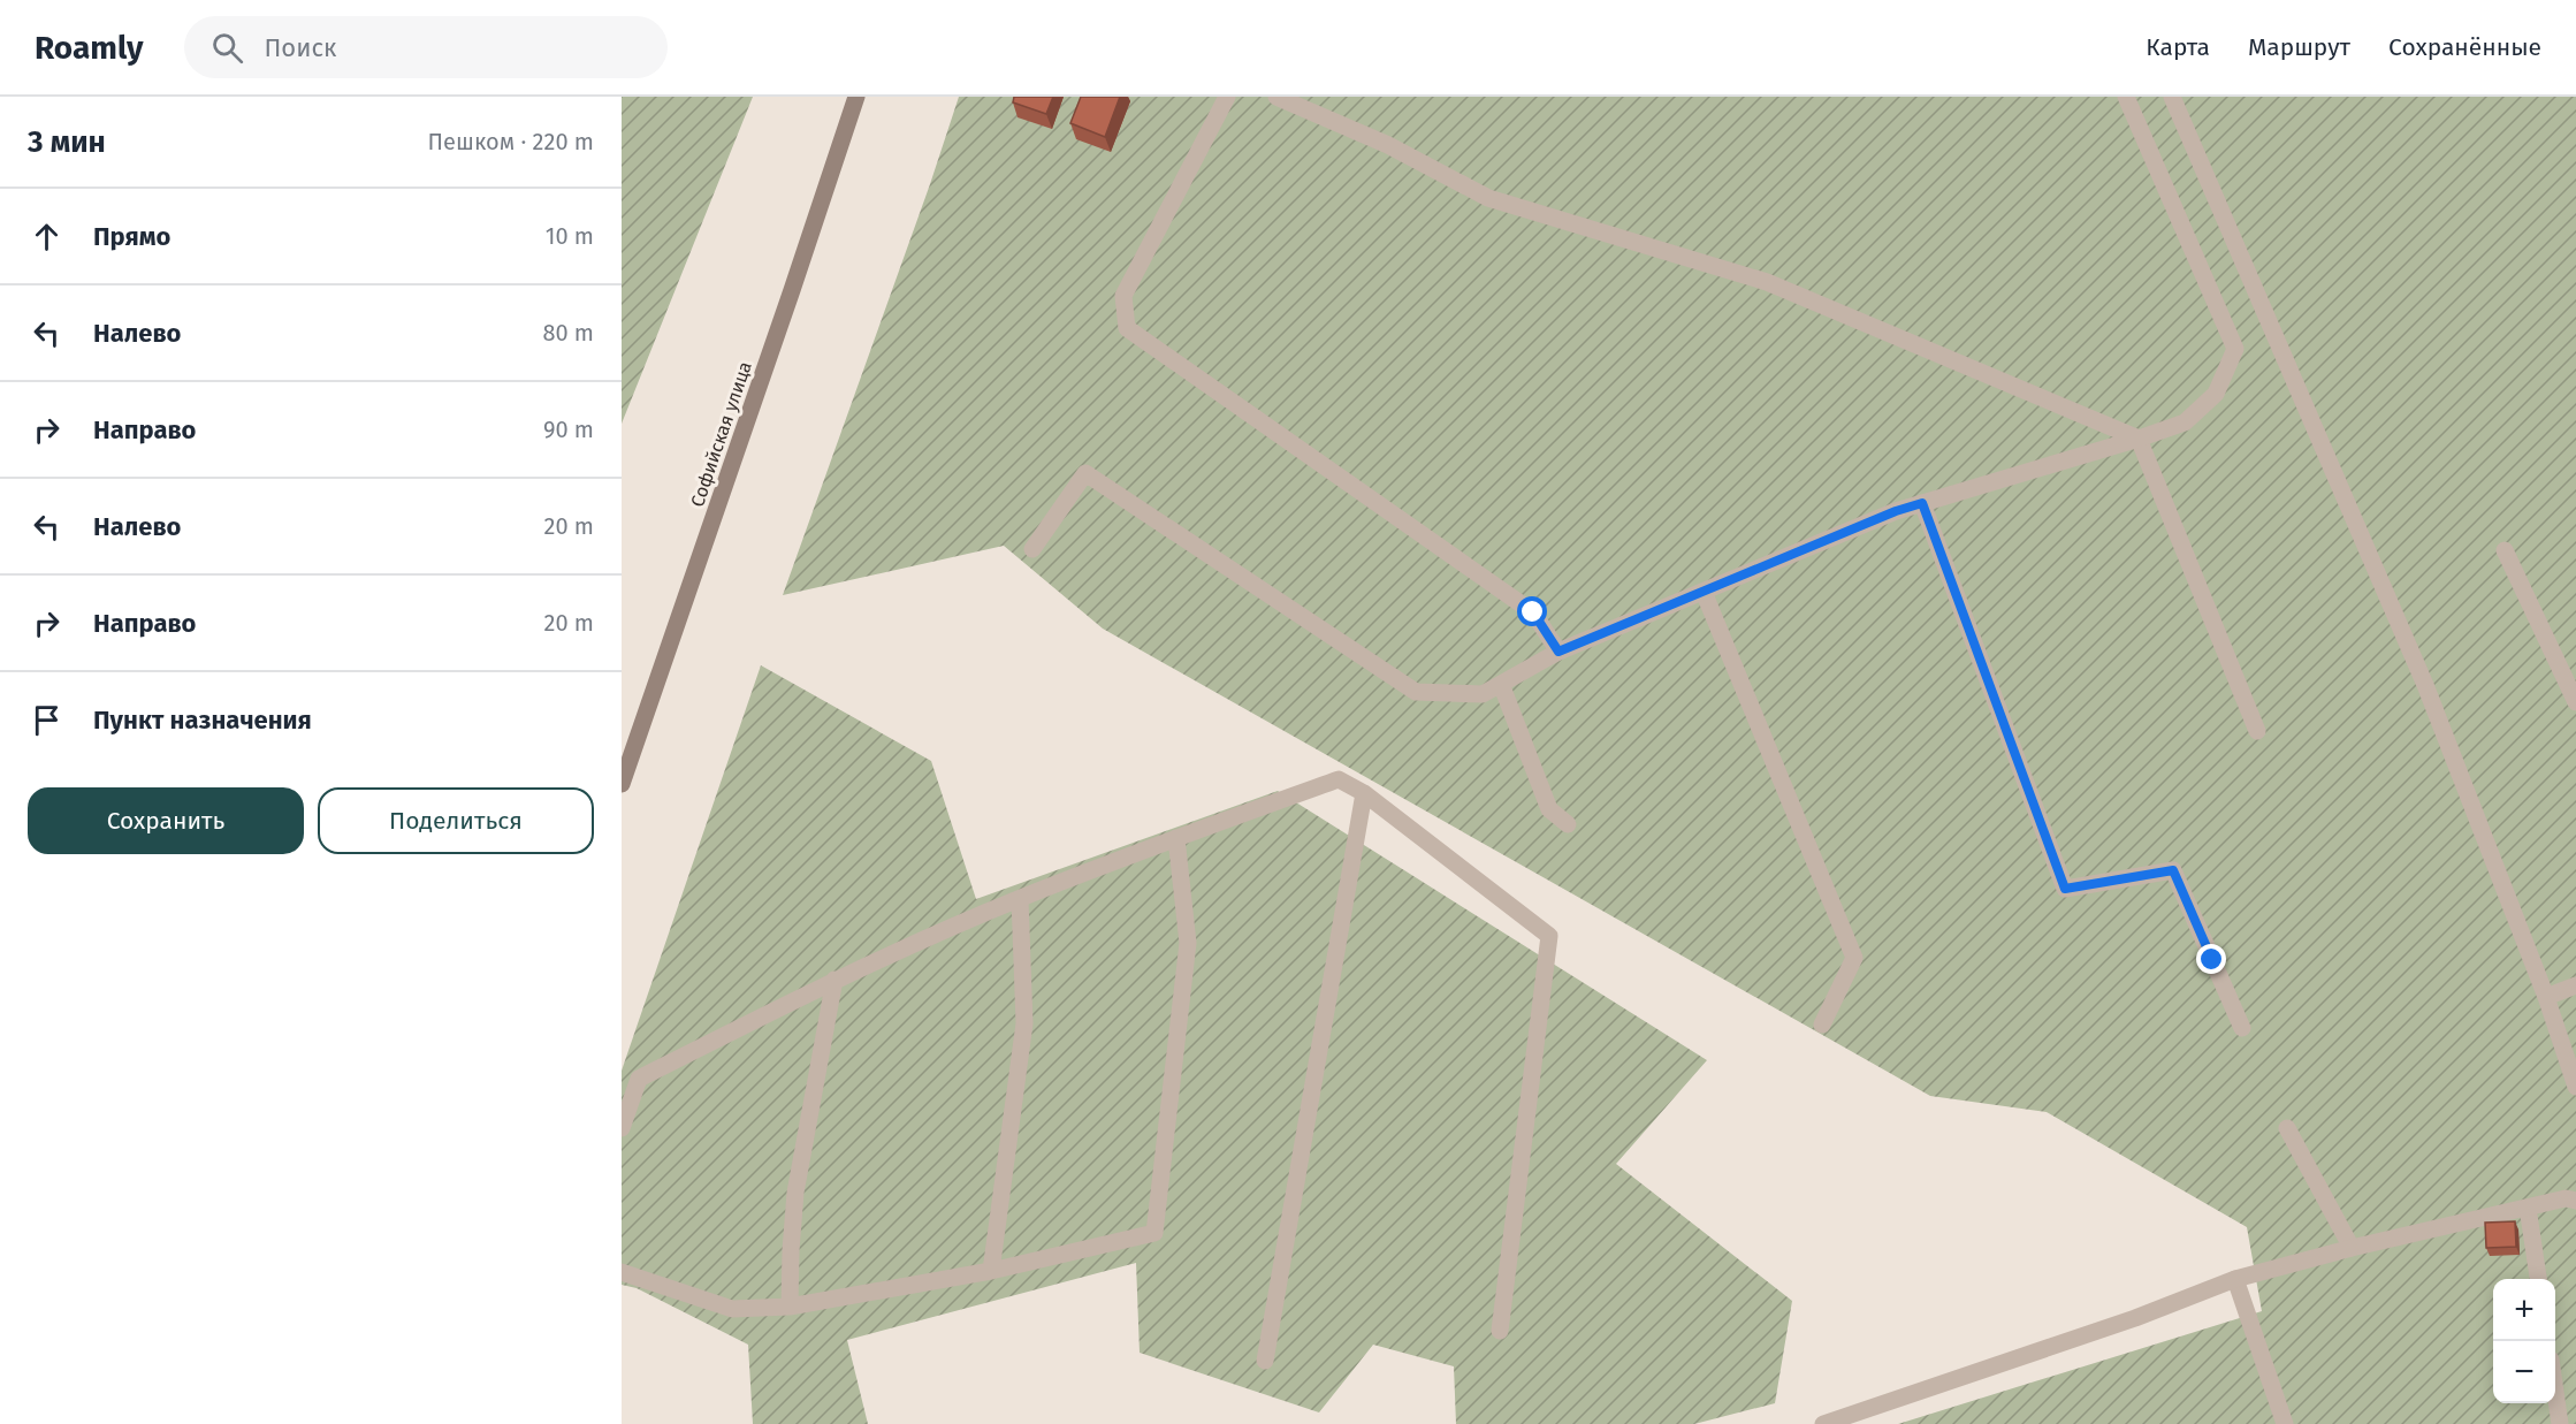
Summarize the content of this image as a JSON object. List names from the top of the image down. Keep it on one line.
{"streets":{"main road":["Софийская улица"]},"page":{"header":"Roamly","search":"Поиск","nav":["Карта","Маршрут","Сохранённые"],"heading":["3 мин","Пешком · 220 m"],"list":[["Прямо","10 m"],["Налево","80 m"],["Направо","90 m"],["Налево","20 m"],["Направо","20 m"],"Пункт назначения"],"buttons":["Сохранить","Поделиться"],"map_buttons":["+","−"]}}
